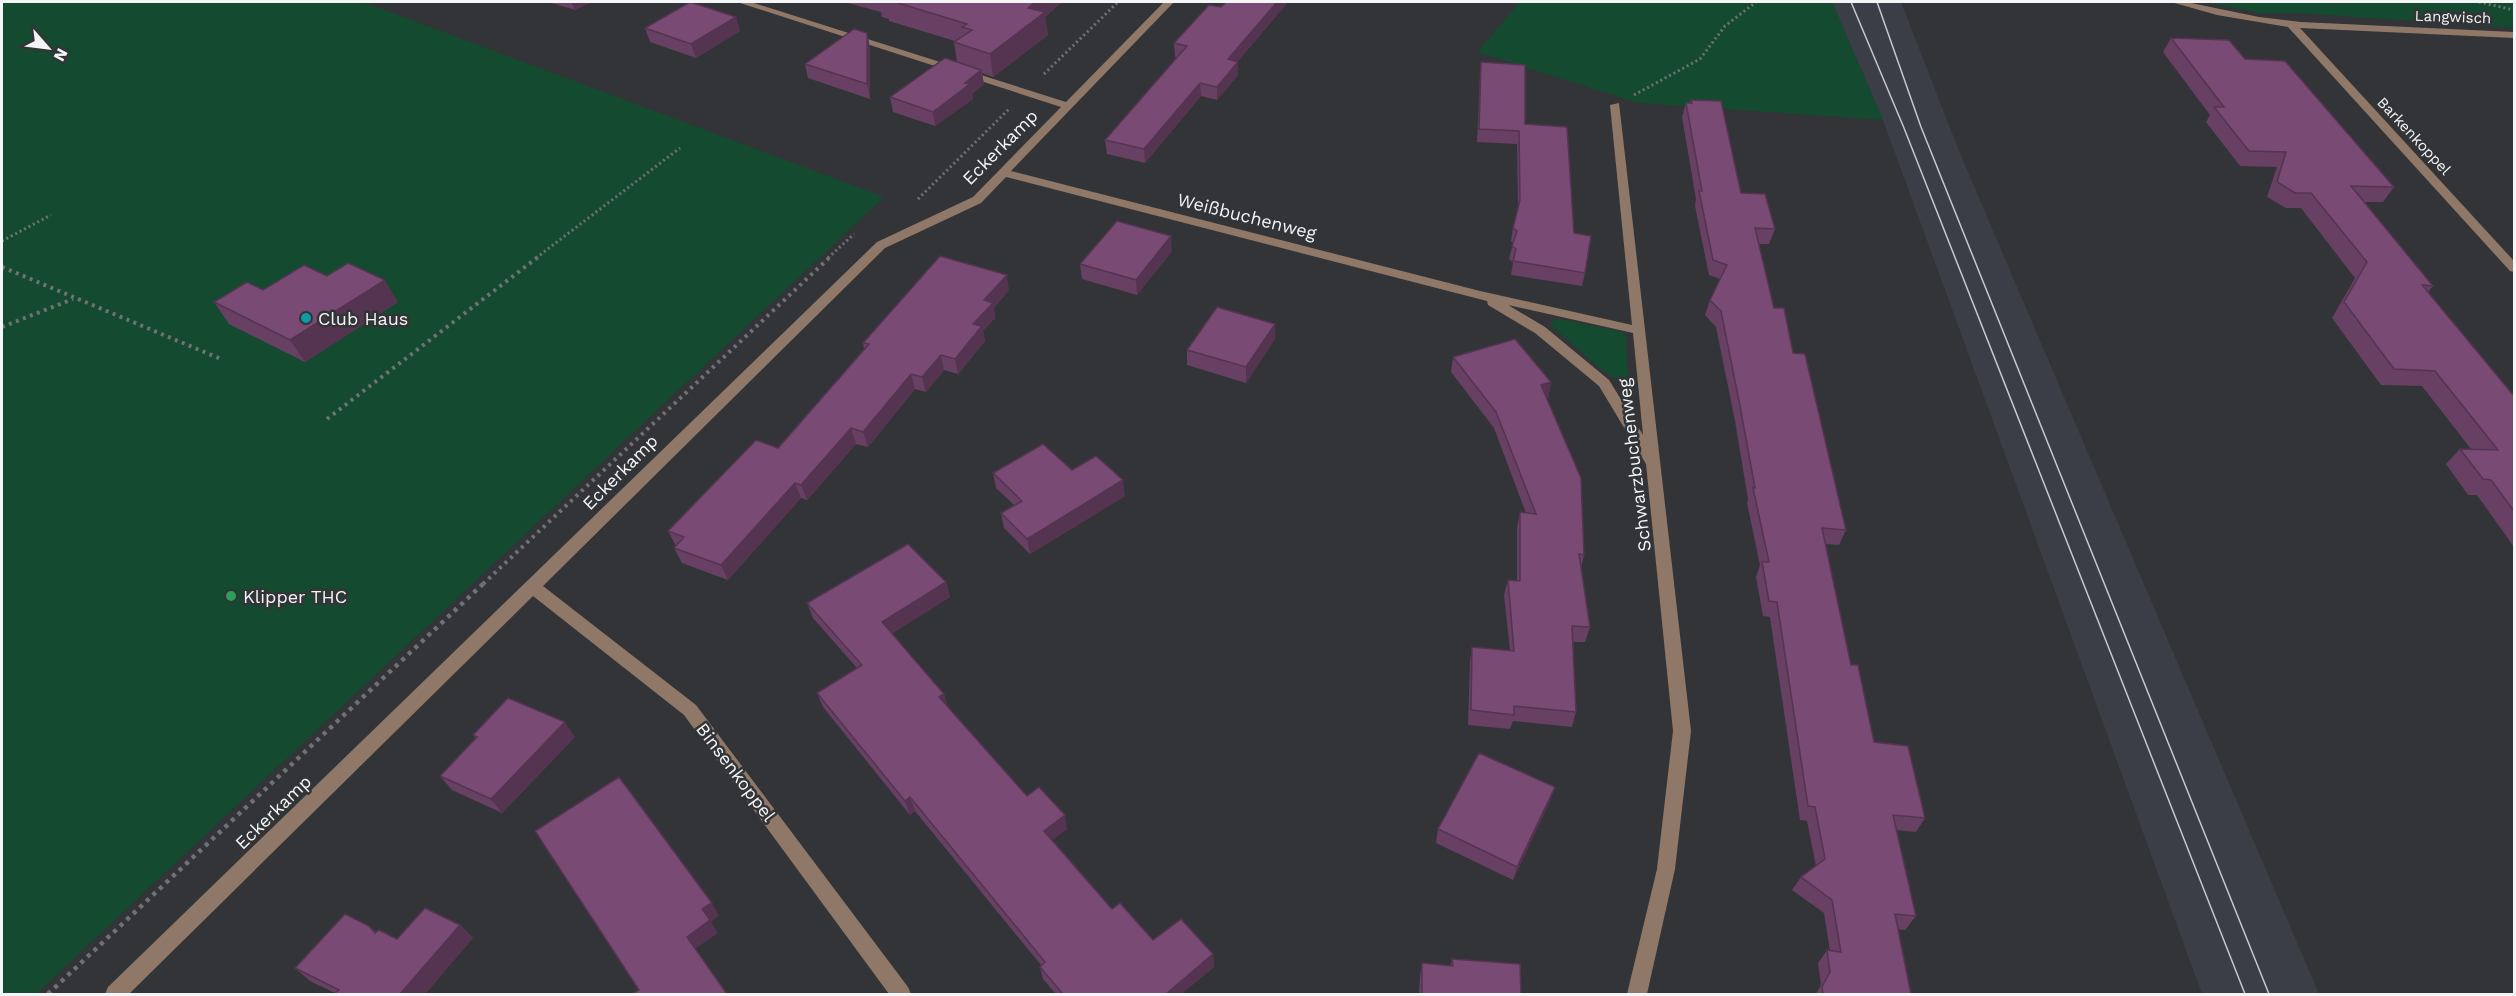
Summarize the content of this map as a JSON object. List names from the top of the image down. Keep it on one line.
{"streets":{"street":["Langwisch","Barkenkoppel","Eckerkamp","Weißbuchenweg","Schwarzbuchenweg","Binsenkoppel"]},"crossings":[["Langwisch","Barkenkoppel"],["Eckerkamp","Weißbuchenweg"],["Eckerkamp","Binsenkoppel"],["Weißbuchenweg","Schwarzbuchenweg"]],"places":["Club Haus","Klipper THC"],"north":"bottom right"}
